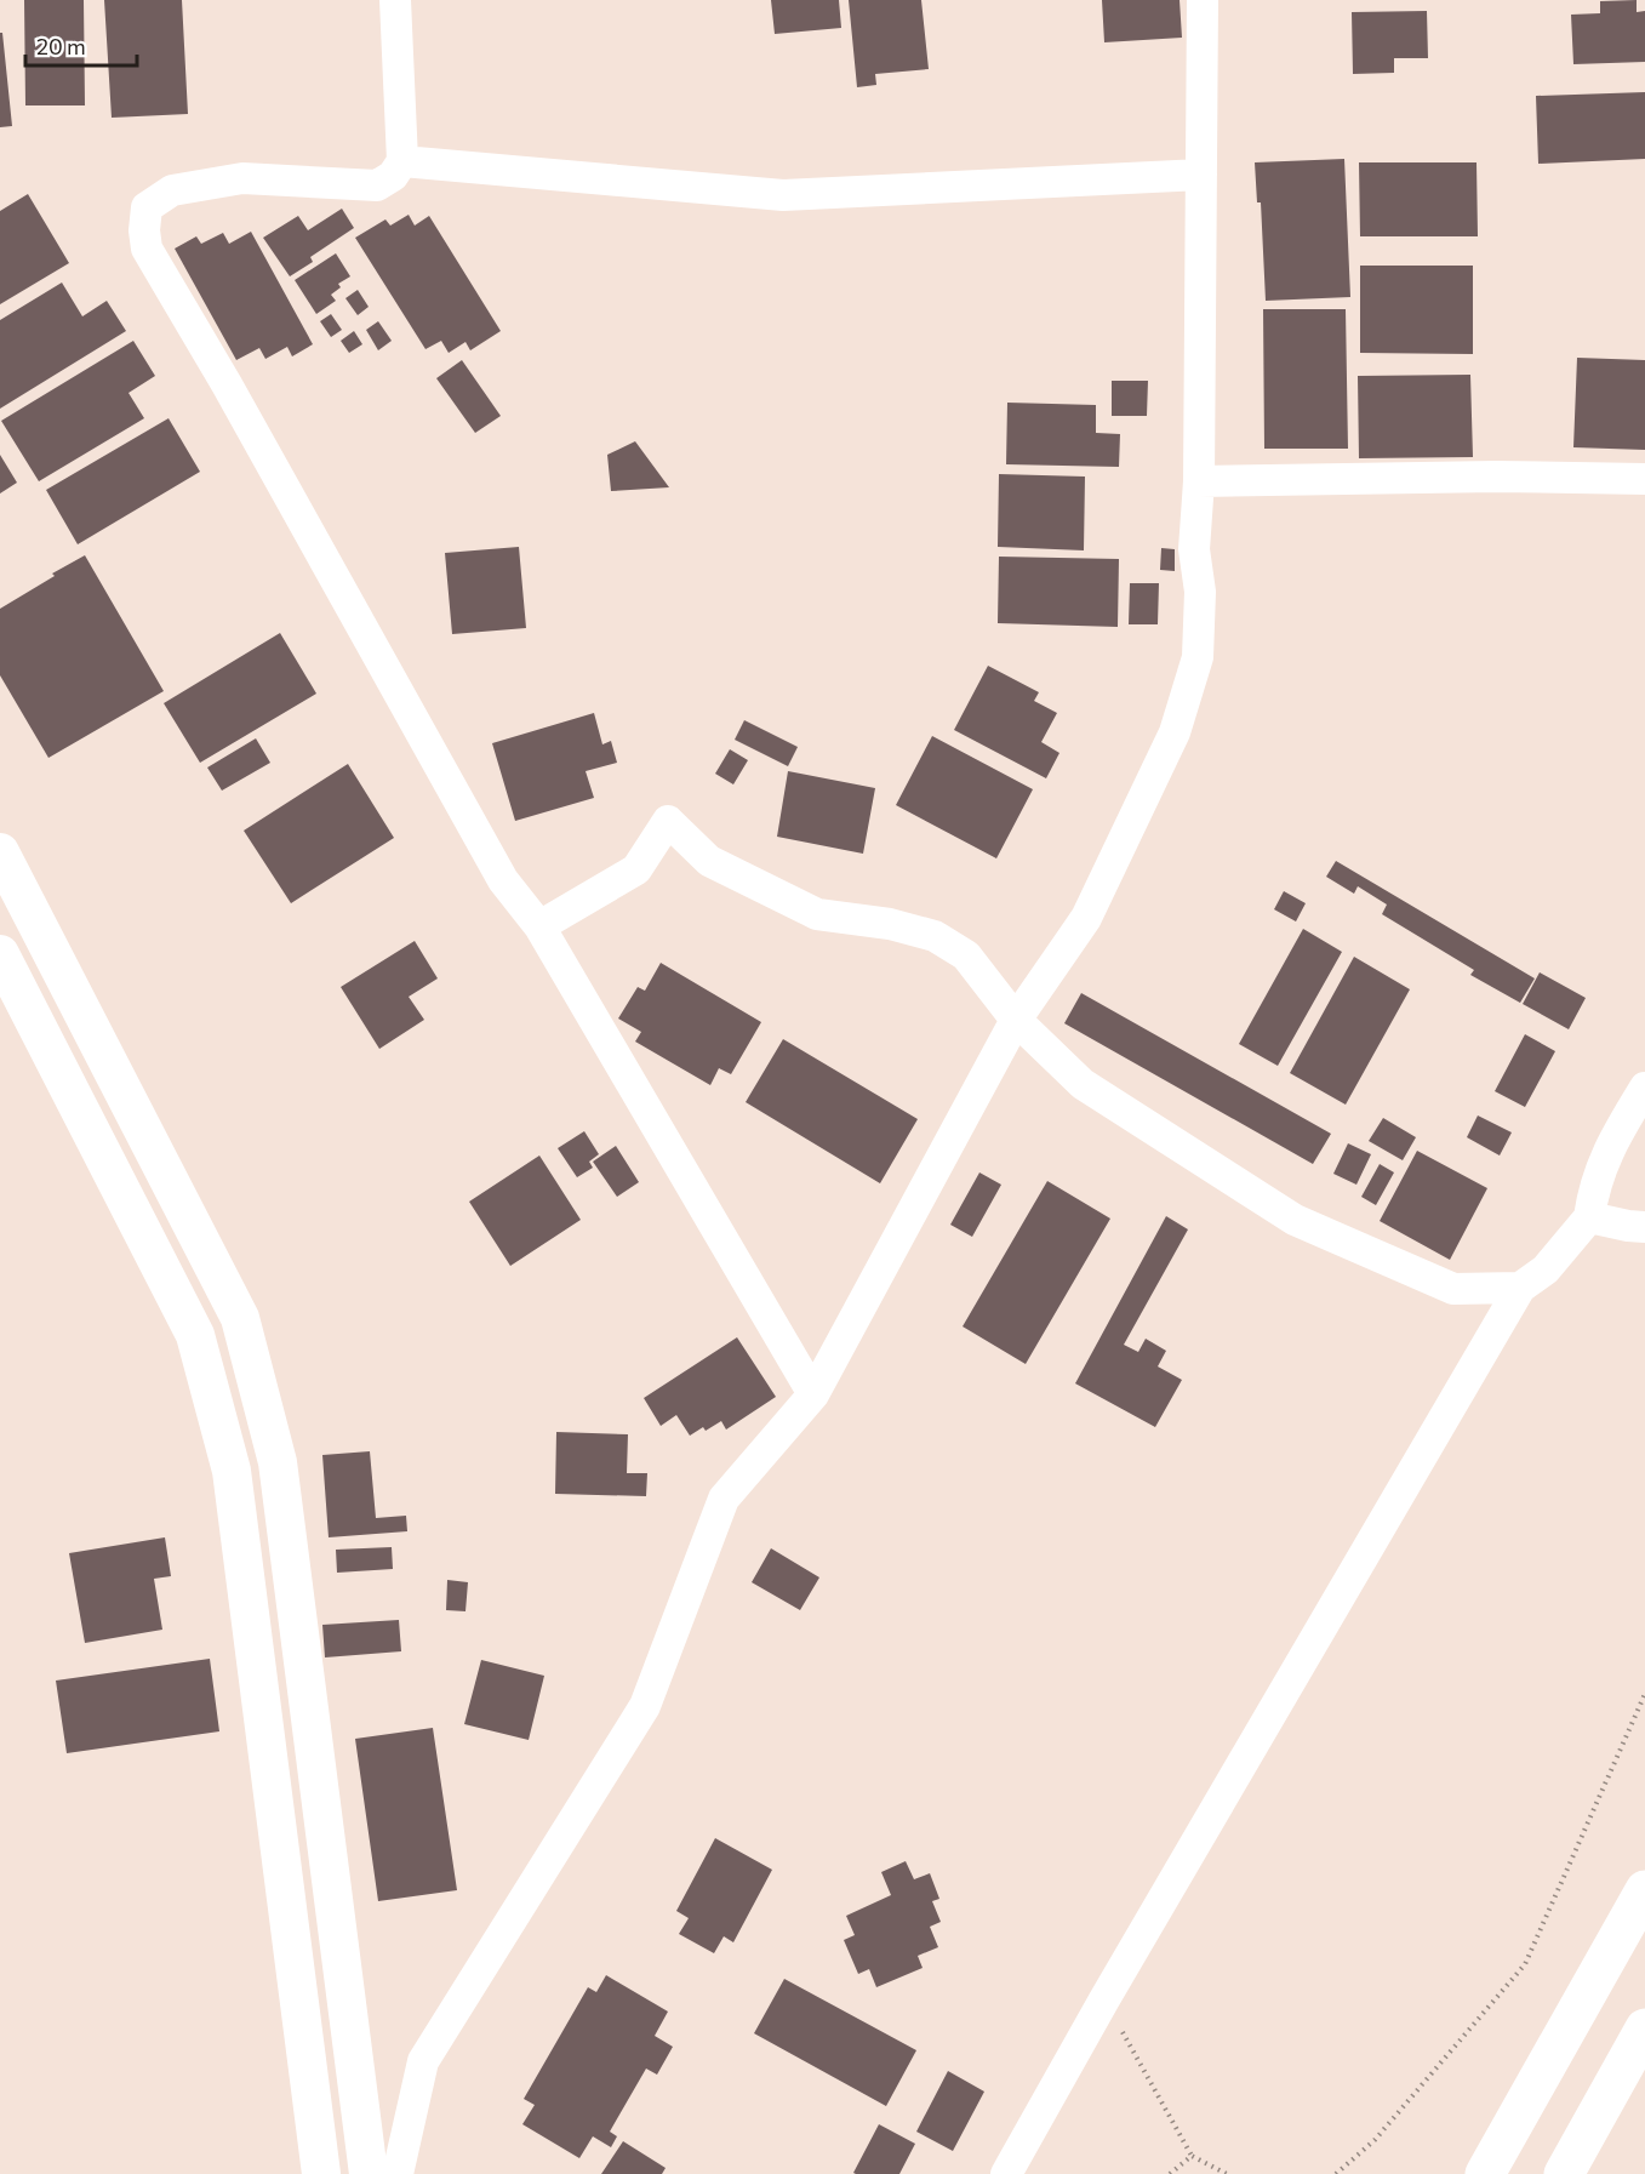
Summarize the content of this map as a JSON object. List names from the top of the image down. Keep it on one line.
{"scale_bar":"20 m"}
